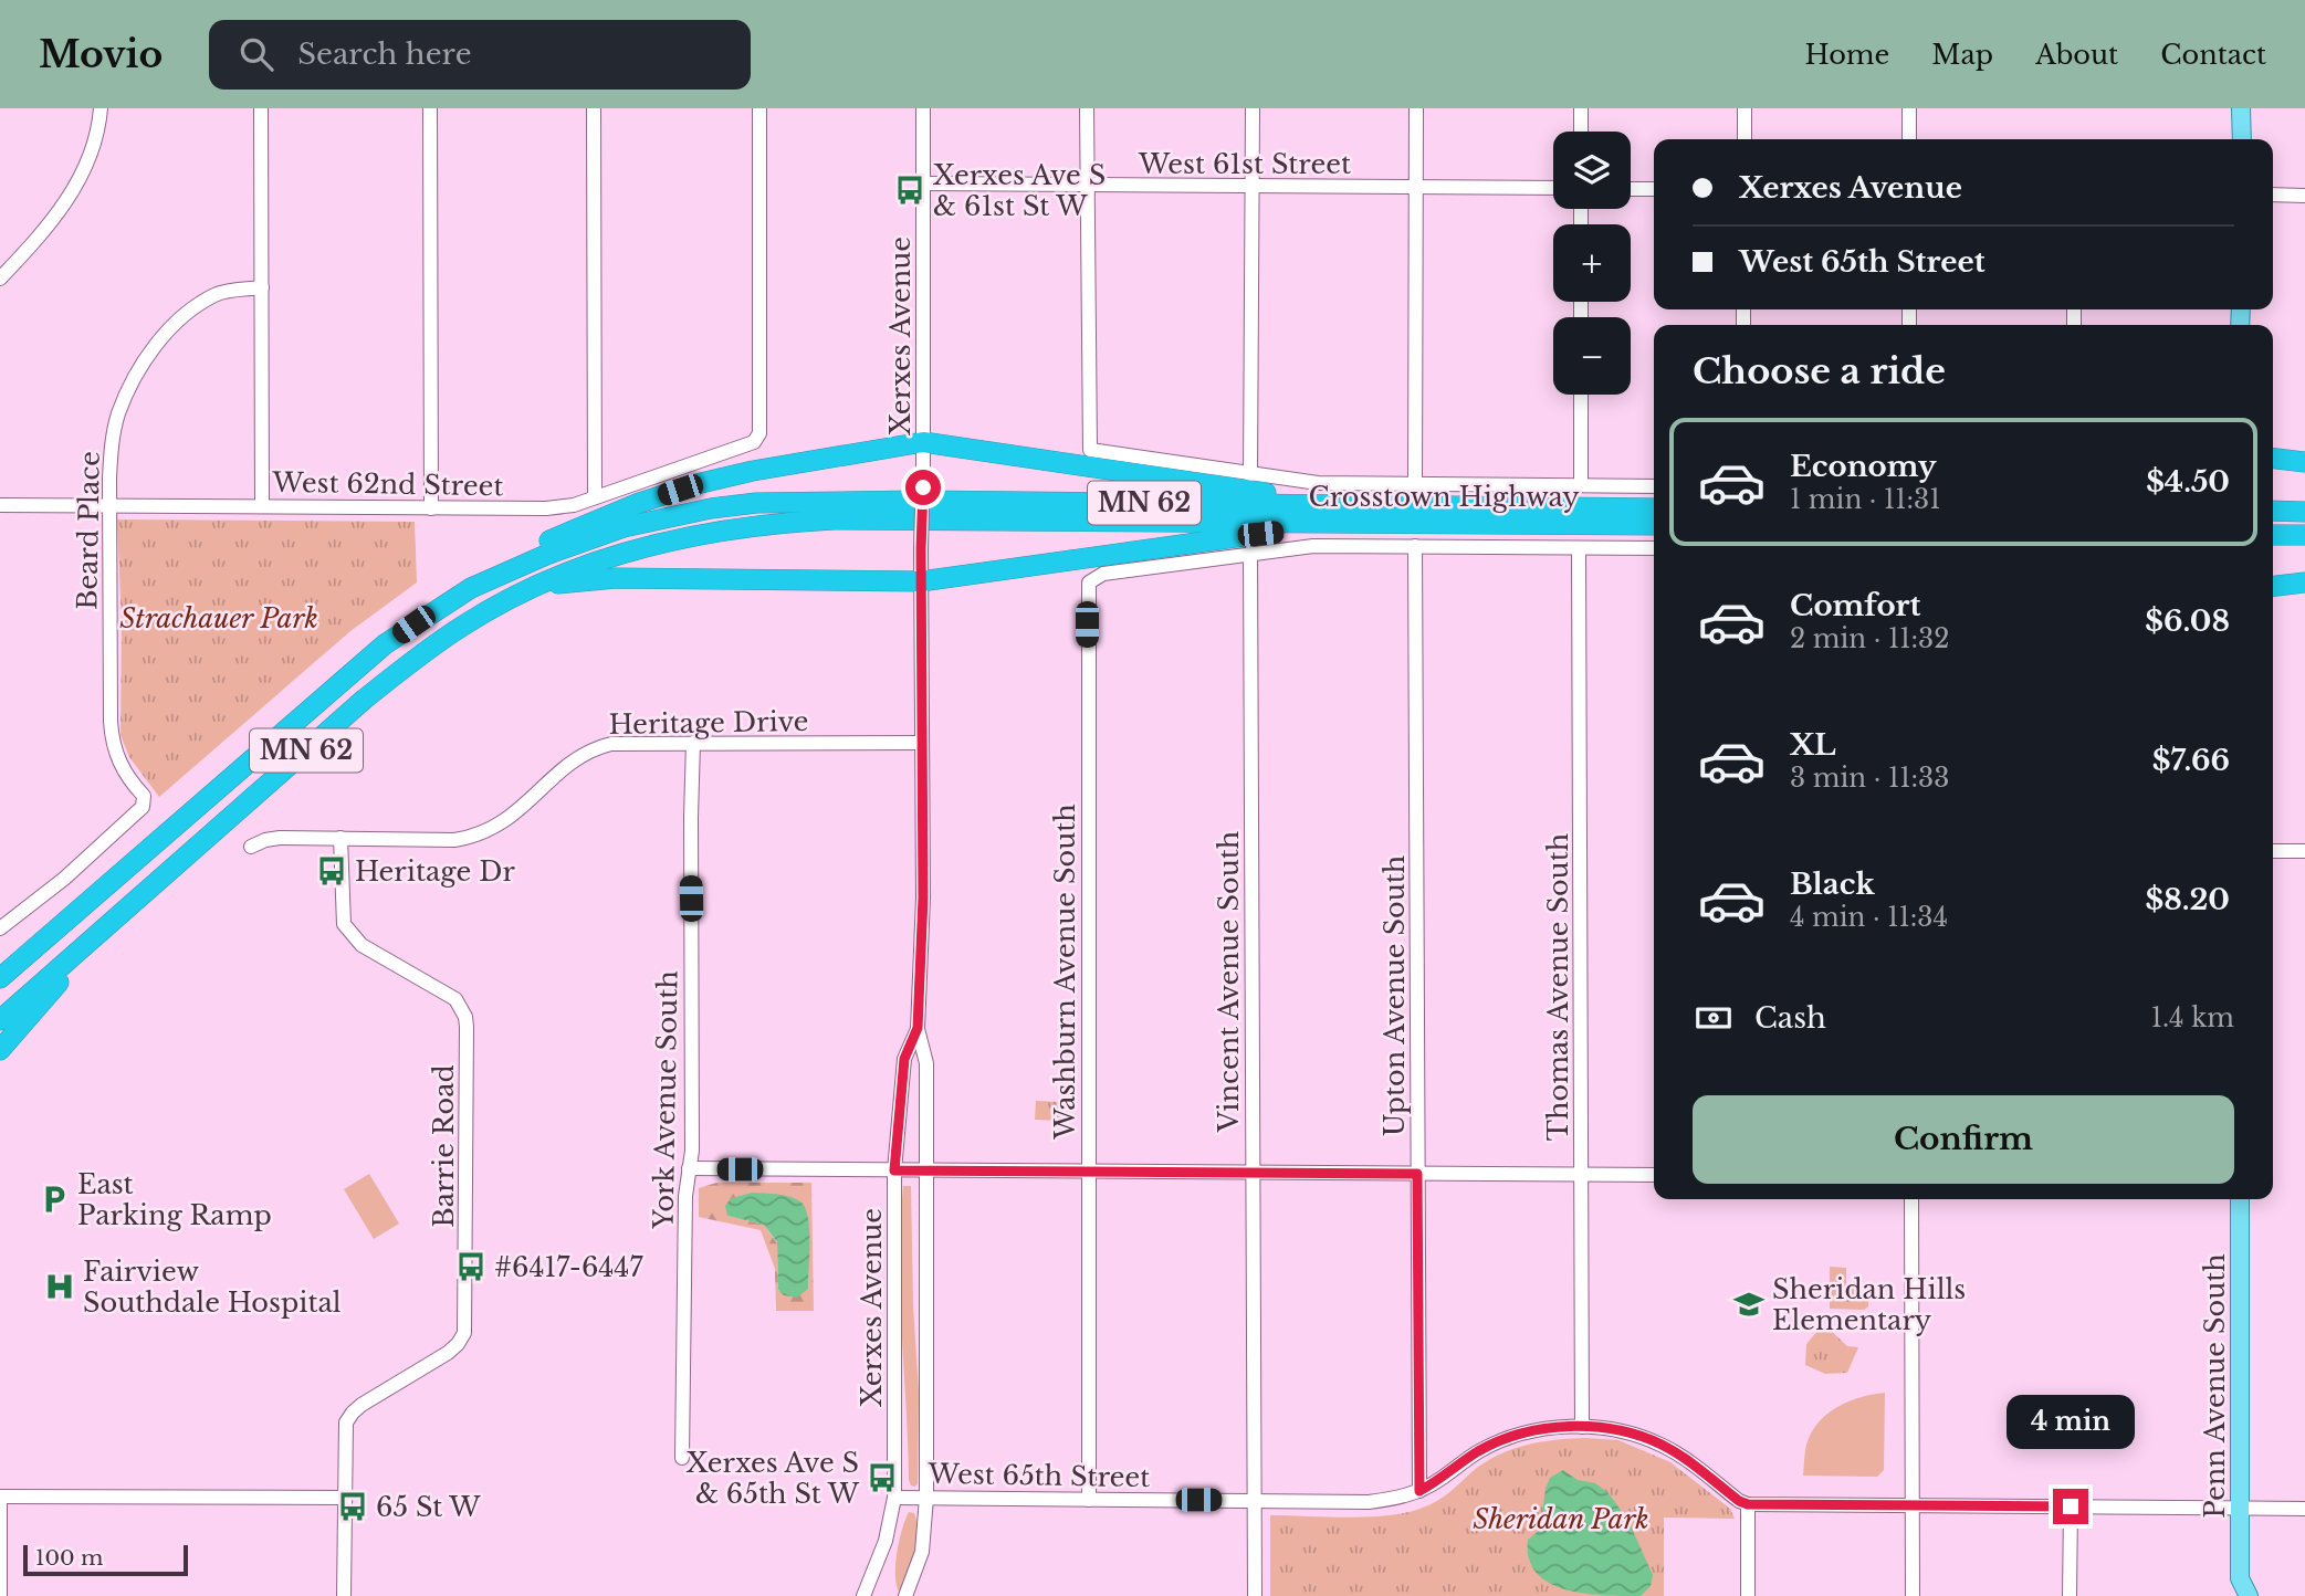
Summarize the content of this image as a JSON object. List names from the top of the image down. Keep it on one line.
{"streets":{"highway":["Crosstown Highway","MN 62"],"main road":["Penn Avenue South"],"street":["West 61st Street","Xerxes Avenue","West 62nd Street","Beard Place","Heritage Drive","Washburn Avenue South","Vincent Avenue South","Thomas Avenue South","Upton Avenue South","York Avenue South","Barrie Road","West 65th Street"]},"crossings":[["West 61st Street","Xerxes Avenue"],["Xerxes Avenue","Heritage Drive"],["Xerxes Avenue","West 65th Street"],["West 62nd Street","Beard Place"],["Heritage Drive","York Avenue South"],["Heritage Drive","Barrie Road"],["Washburn Avenue South","Vincent Avenue South"],["Washburn Avenue South","West 65th Street"],["Vincent Avenue South","West 65th Street"],["Thomas Avenue South","West 65th Street"],["Upton Avenue South","West 65th Street"]],"parks":["Strachauer Park","Sheridan Park"],"places":{"bus stop":["Xerxes Ave S & 61st St W","Heritage Dr","#6417-6447","Xerxes Ave S & 65th St W","65 St W"],"parking":["East Parking Ramp"],"hospital":["Fairview Southdale Hospital"],"school or university":["Sheridan Hills Elementary"]},"scale_bar":"100 m","page":{"header":"Movio","search":"Search here","nav":["Home","Map","About","Contact"],"map_buttons":["+","−"],"banner":["Xerxes Avenue","West 65th Street"],"heading":"Choose a ride","list":[{"name":"Economy","note":"1 min · 11:31","value":"$4.50"},{"name":"Comfort","note":"2 min · 11:32","value":"$6.08"},{"name":"XL","note":"3 min · 11:33","value":"$7.66"},{"name":"Black","note":"4 min · 11:34","value":"$8.20"}],"pay":["Cash","1.4 km"],"buttons":"Confirm","bubble":"4 min","scale":"100 m"}}
